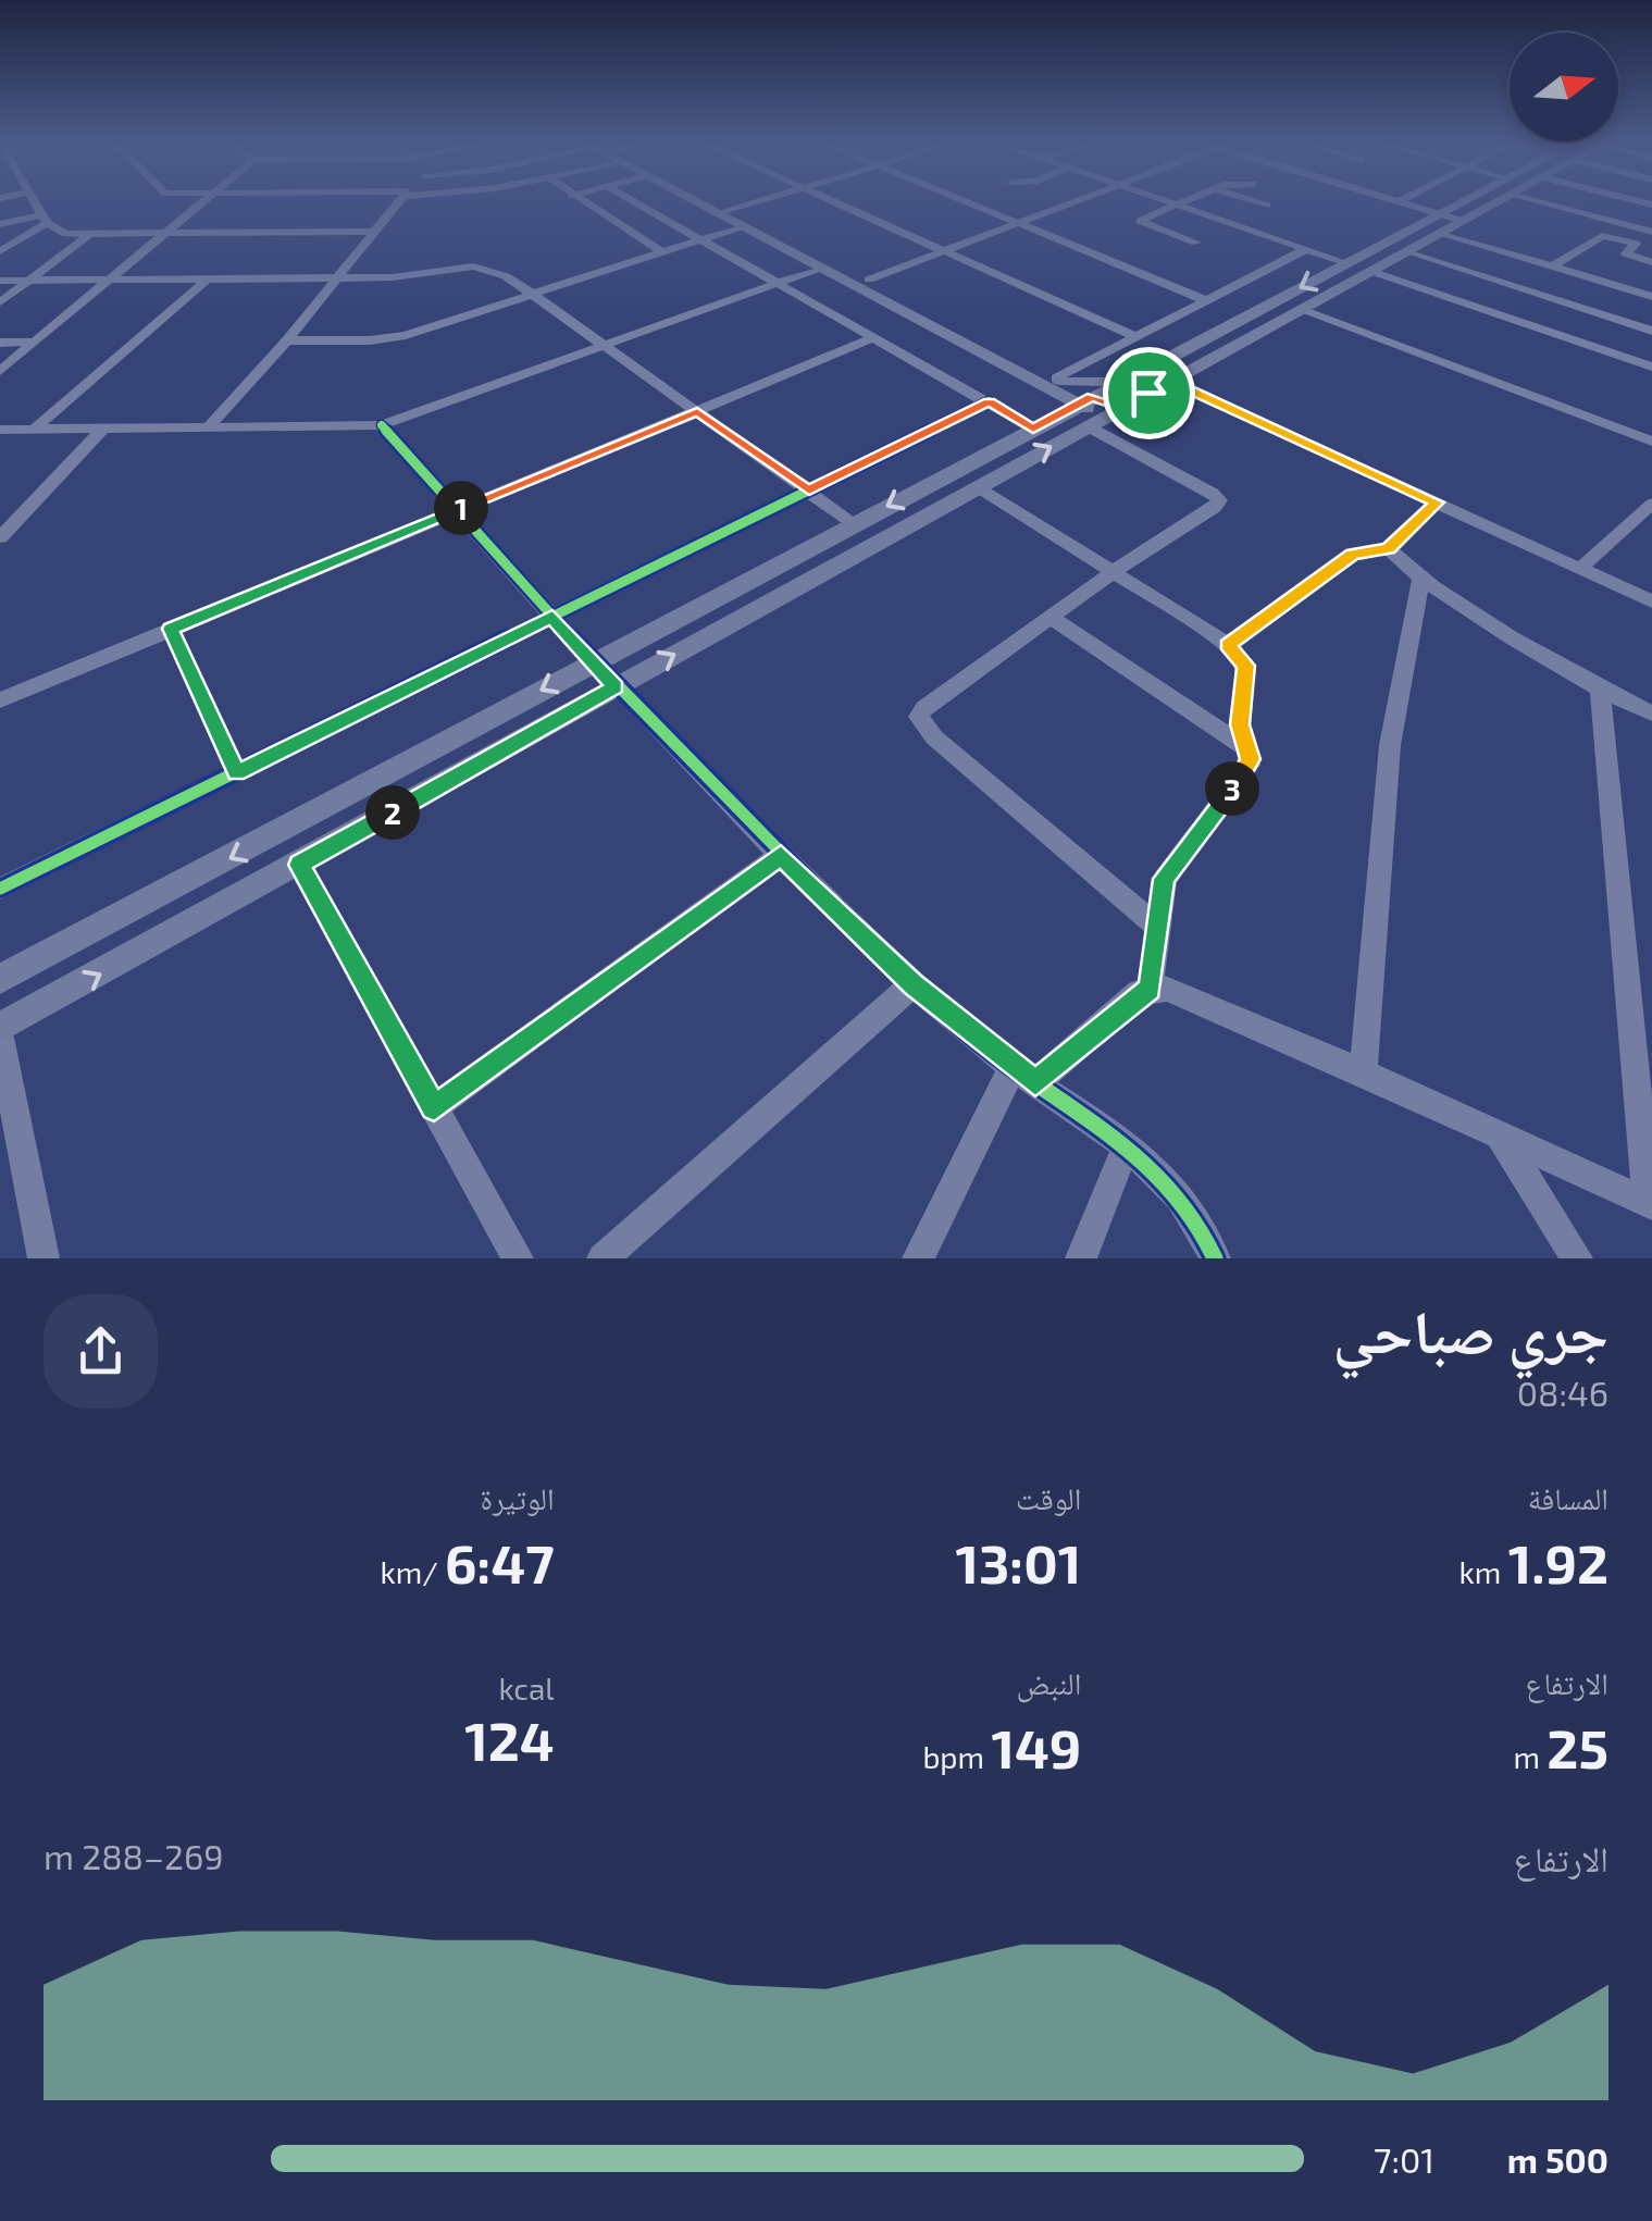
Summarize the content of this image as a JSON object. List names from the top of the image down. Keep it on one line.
{"north":"right","page":{"pins":["1","3","2"],"heading":["جري صباحي","08:46"],"stats":[["المسافة","1.92 km"],["الوقت","13:01"],["الوتيرة","6:47 /km"],["الارتفاع","25 m"],["النبض","149 bpm"],["kcal","124"]],"chart":["الارتفاع","269–288 m"],"list":[{"name":"500 m","note":"7:01"}]}}
